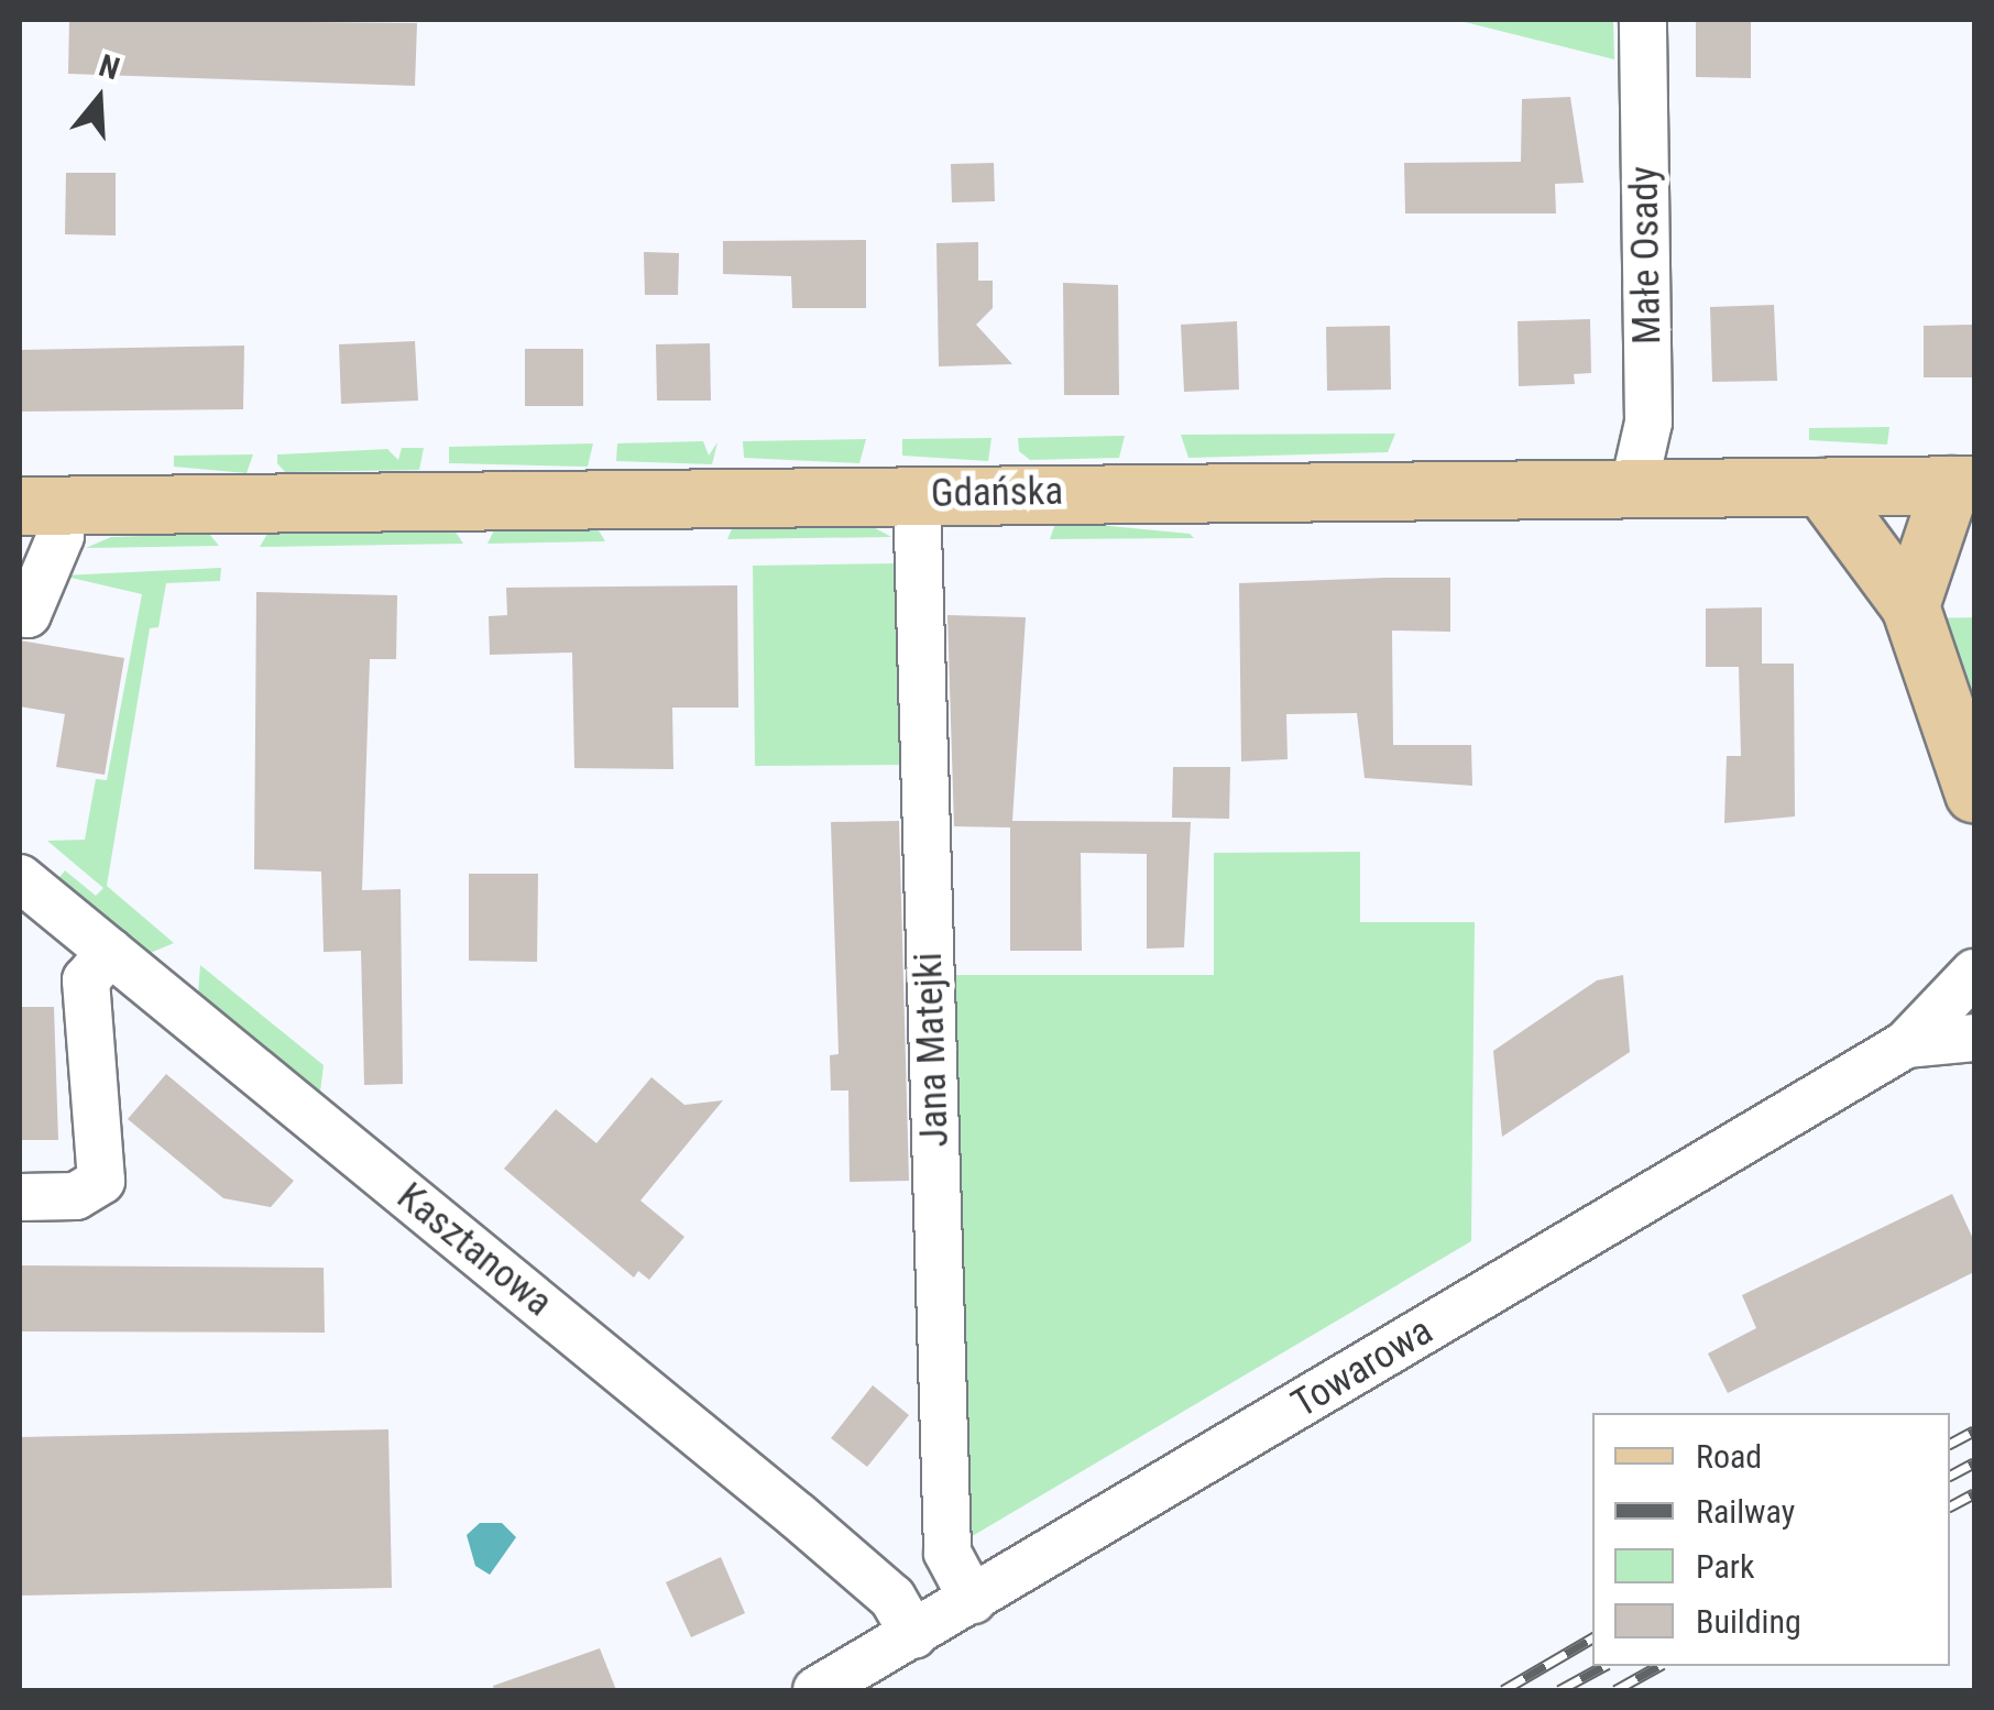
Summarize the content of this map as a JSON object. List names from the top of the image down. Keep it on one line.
{"streets":{"main road":["Gdańska"],"street":["Małe Osady","Jana Matejki","Kasztanowa","Towarowa"]},"crossings":[["Małe Osady","Gdańska"],["Gdańska","Jana Matejki"],["Jana Matejki","Towarowa"],["Kasztanowa","Towarowa"]],"legend":["Road","Railway","Park","Building"],"north":"top"}
